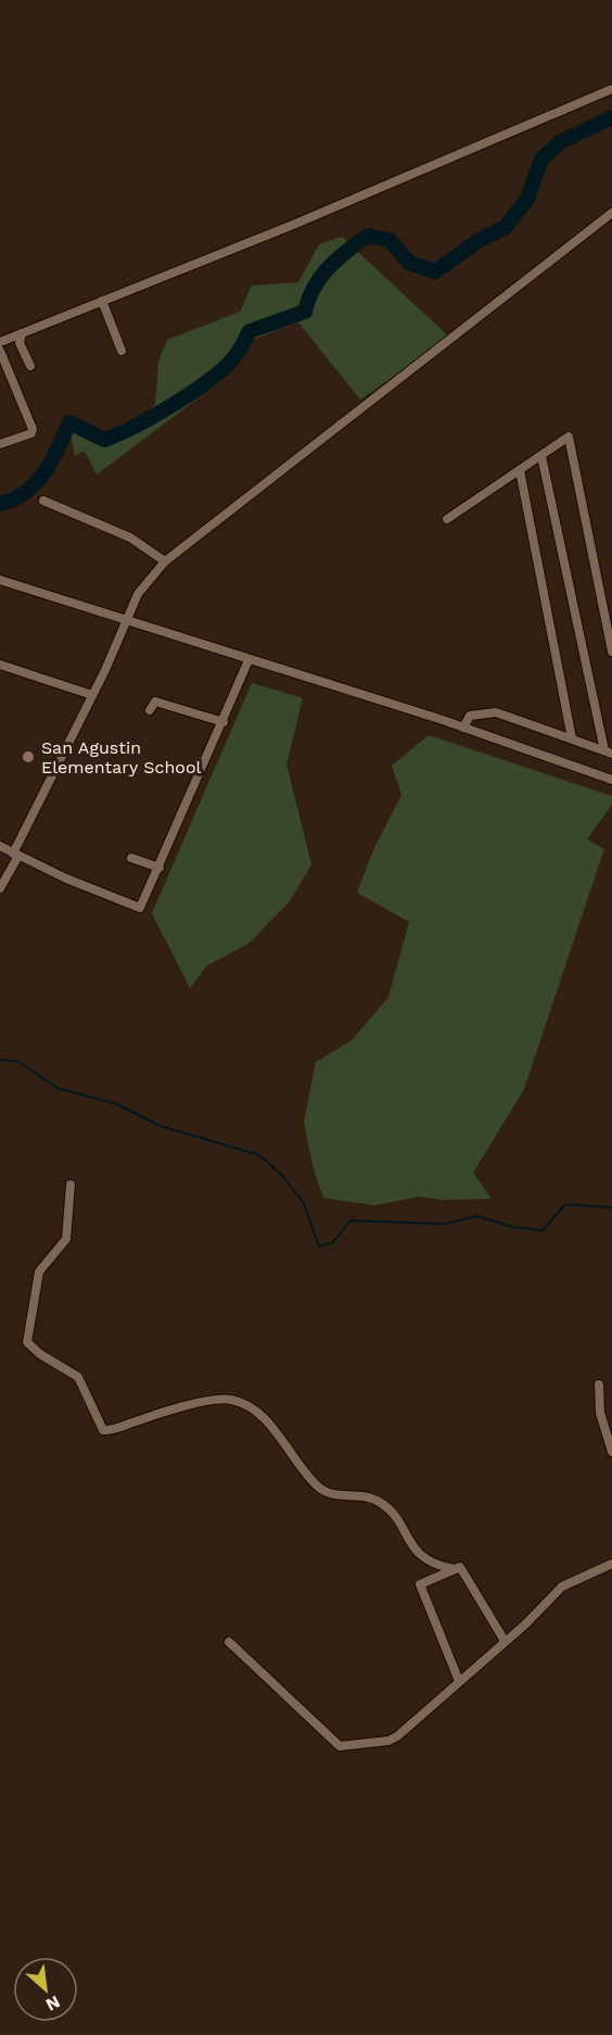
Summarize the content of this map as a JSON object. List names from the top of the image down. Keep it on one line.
{"places":["San Agustin Elementary School"],"north":"bottom right"}
